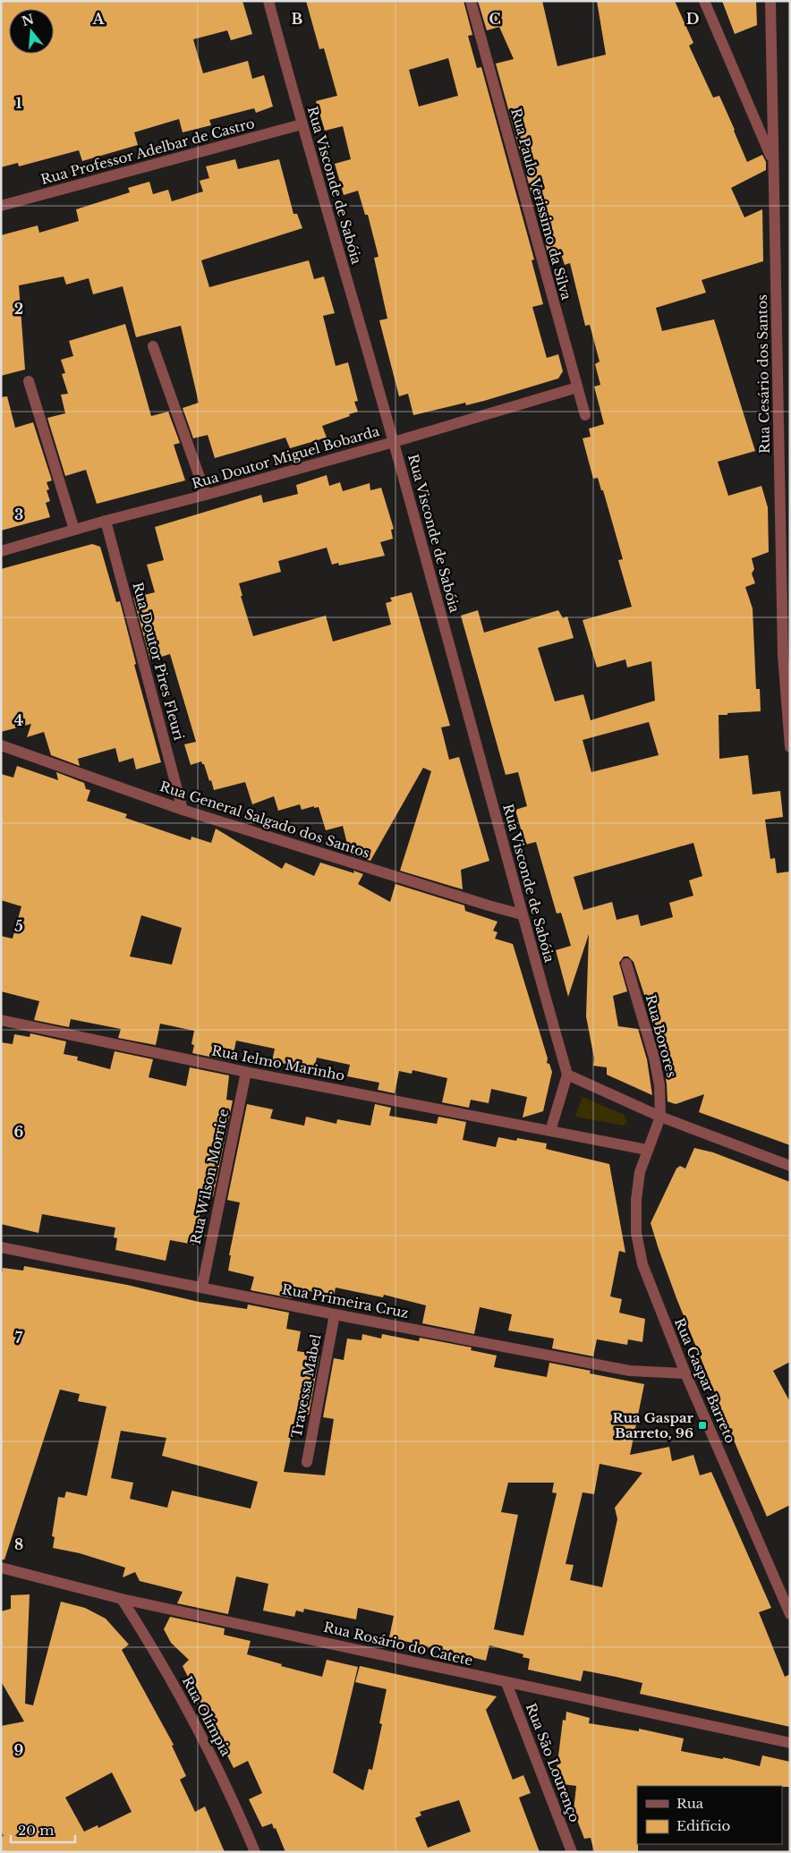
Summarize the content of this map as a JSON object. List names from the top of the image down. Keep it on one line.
{"streets":{"street":["Rua Professor Adelbar de Castro","Rua Visconde de Sabóia","Rua Paulo Verissimo da Silva","Rua Cesário dos Santos","Rua Doutor Miguel Bobarda","Rua Doutor Pires Fleuri","Rua General Salgado dos Santos","Rua Borores","Rua Ielmo Marinho","Rua Wilson Morrice","Rua Primeira Cruz","Rua Gaspar Barreto","Travessa Mabel","Rua Rosário do Catete","Rua Olímpia","Rua São Lourenço"]},"crossings":[["Rua Professor Adelbar de Castro","Rua Visconde de Sabóia"],["Rua Visconde de Sabóia","Rua Doutor Miguel Bobarda"],["Rua Visconde de Sabóia","Rua General Salgado dos Santos"],["Rua Paulo Verissimo da Silva","Rua Doutor Miguel Bobarda"],["Rua Doutor Miguel Bobarda","Rua Doutor Pires Fleuri"],["Rua Doutor Pires Fleuri","Rua General Salgado dos Santos"],["Rua Borores","Rua Gaspar Barreto"],["Rua Ielmo Marinho","Rua Wilson Morrice"],["Rua Ielmo Marinho","Rua Gaspar Barreto"],["Rua Wilson Morrice","Rua Primeira Cruz"],["Rua Primeira Cruz","Rua Gaspar Barreto"],["Rua Primeira Cruz","Travessa Mabel"],["Rua Rosário do Catete","Rua Olímpia"],["Rua Rosário do Catete","Rua São Lourenço"]],"places":{"transit":["Rua Gaspar Barreto, 96"]},"legend":["Rua","Edifício"],"scale_bar":"20 m","north":"top","grid":{"columns":["A","B","C","D"],"rows":["1","2","3","4","5","6","7","8","9"]}}
